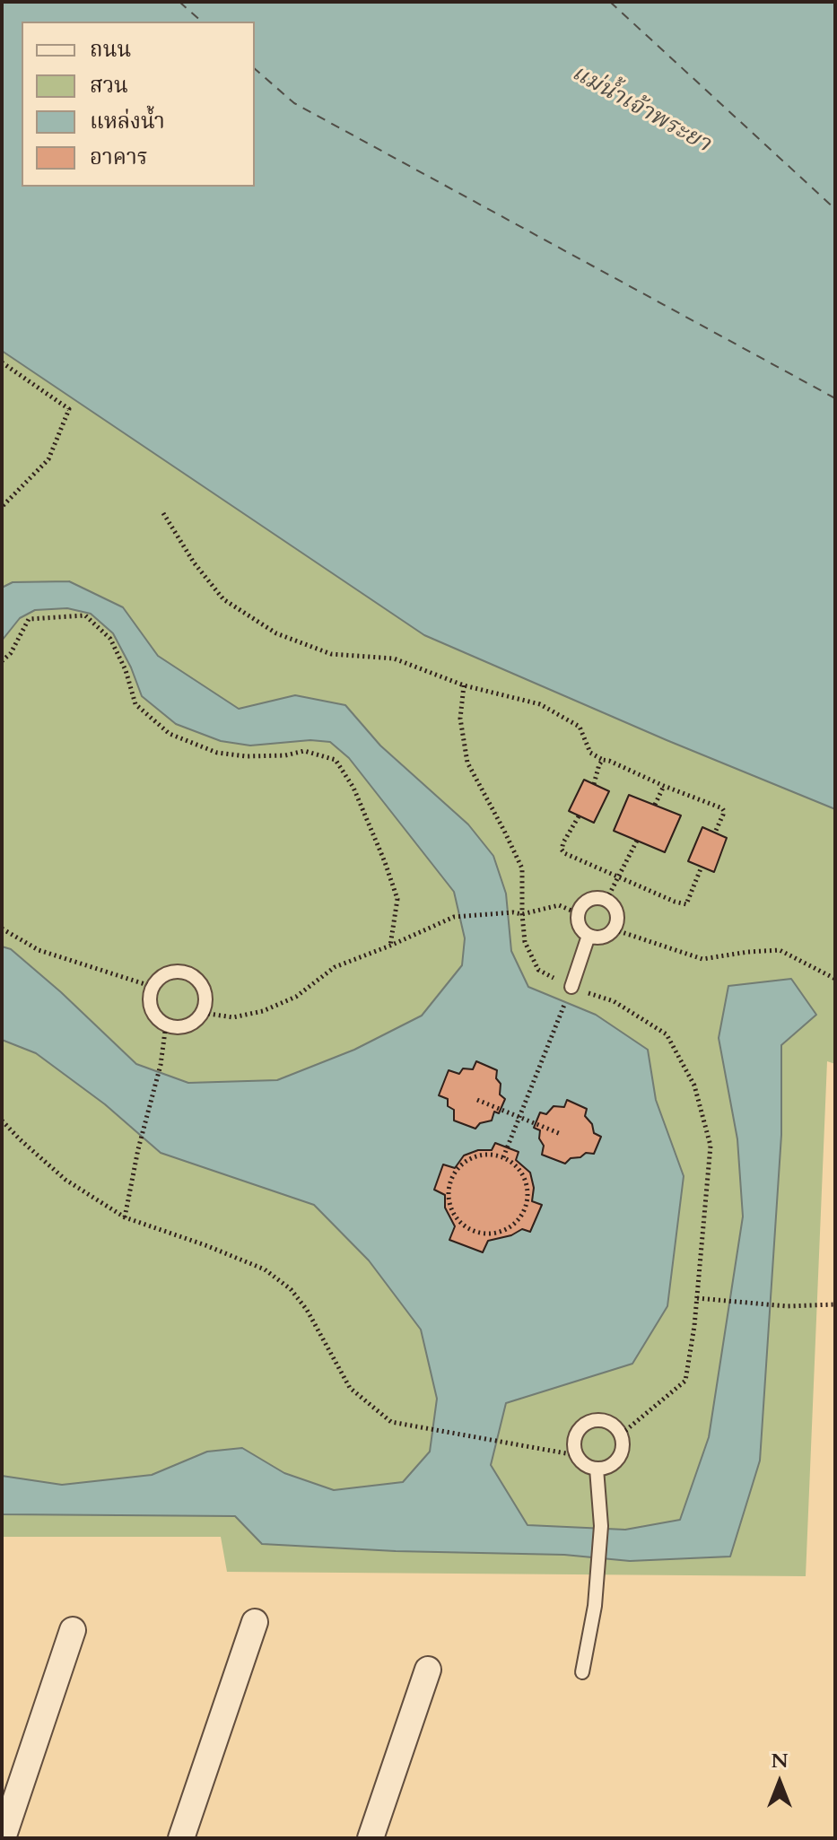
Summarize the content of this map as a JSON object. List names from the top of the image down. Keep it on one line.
{"water":["แม่น้ำเจ้าพระยา"],"legend":["ถนน","สวน","แหล่งน้ำ","อาคาร"],"north":"top"}
